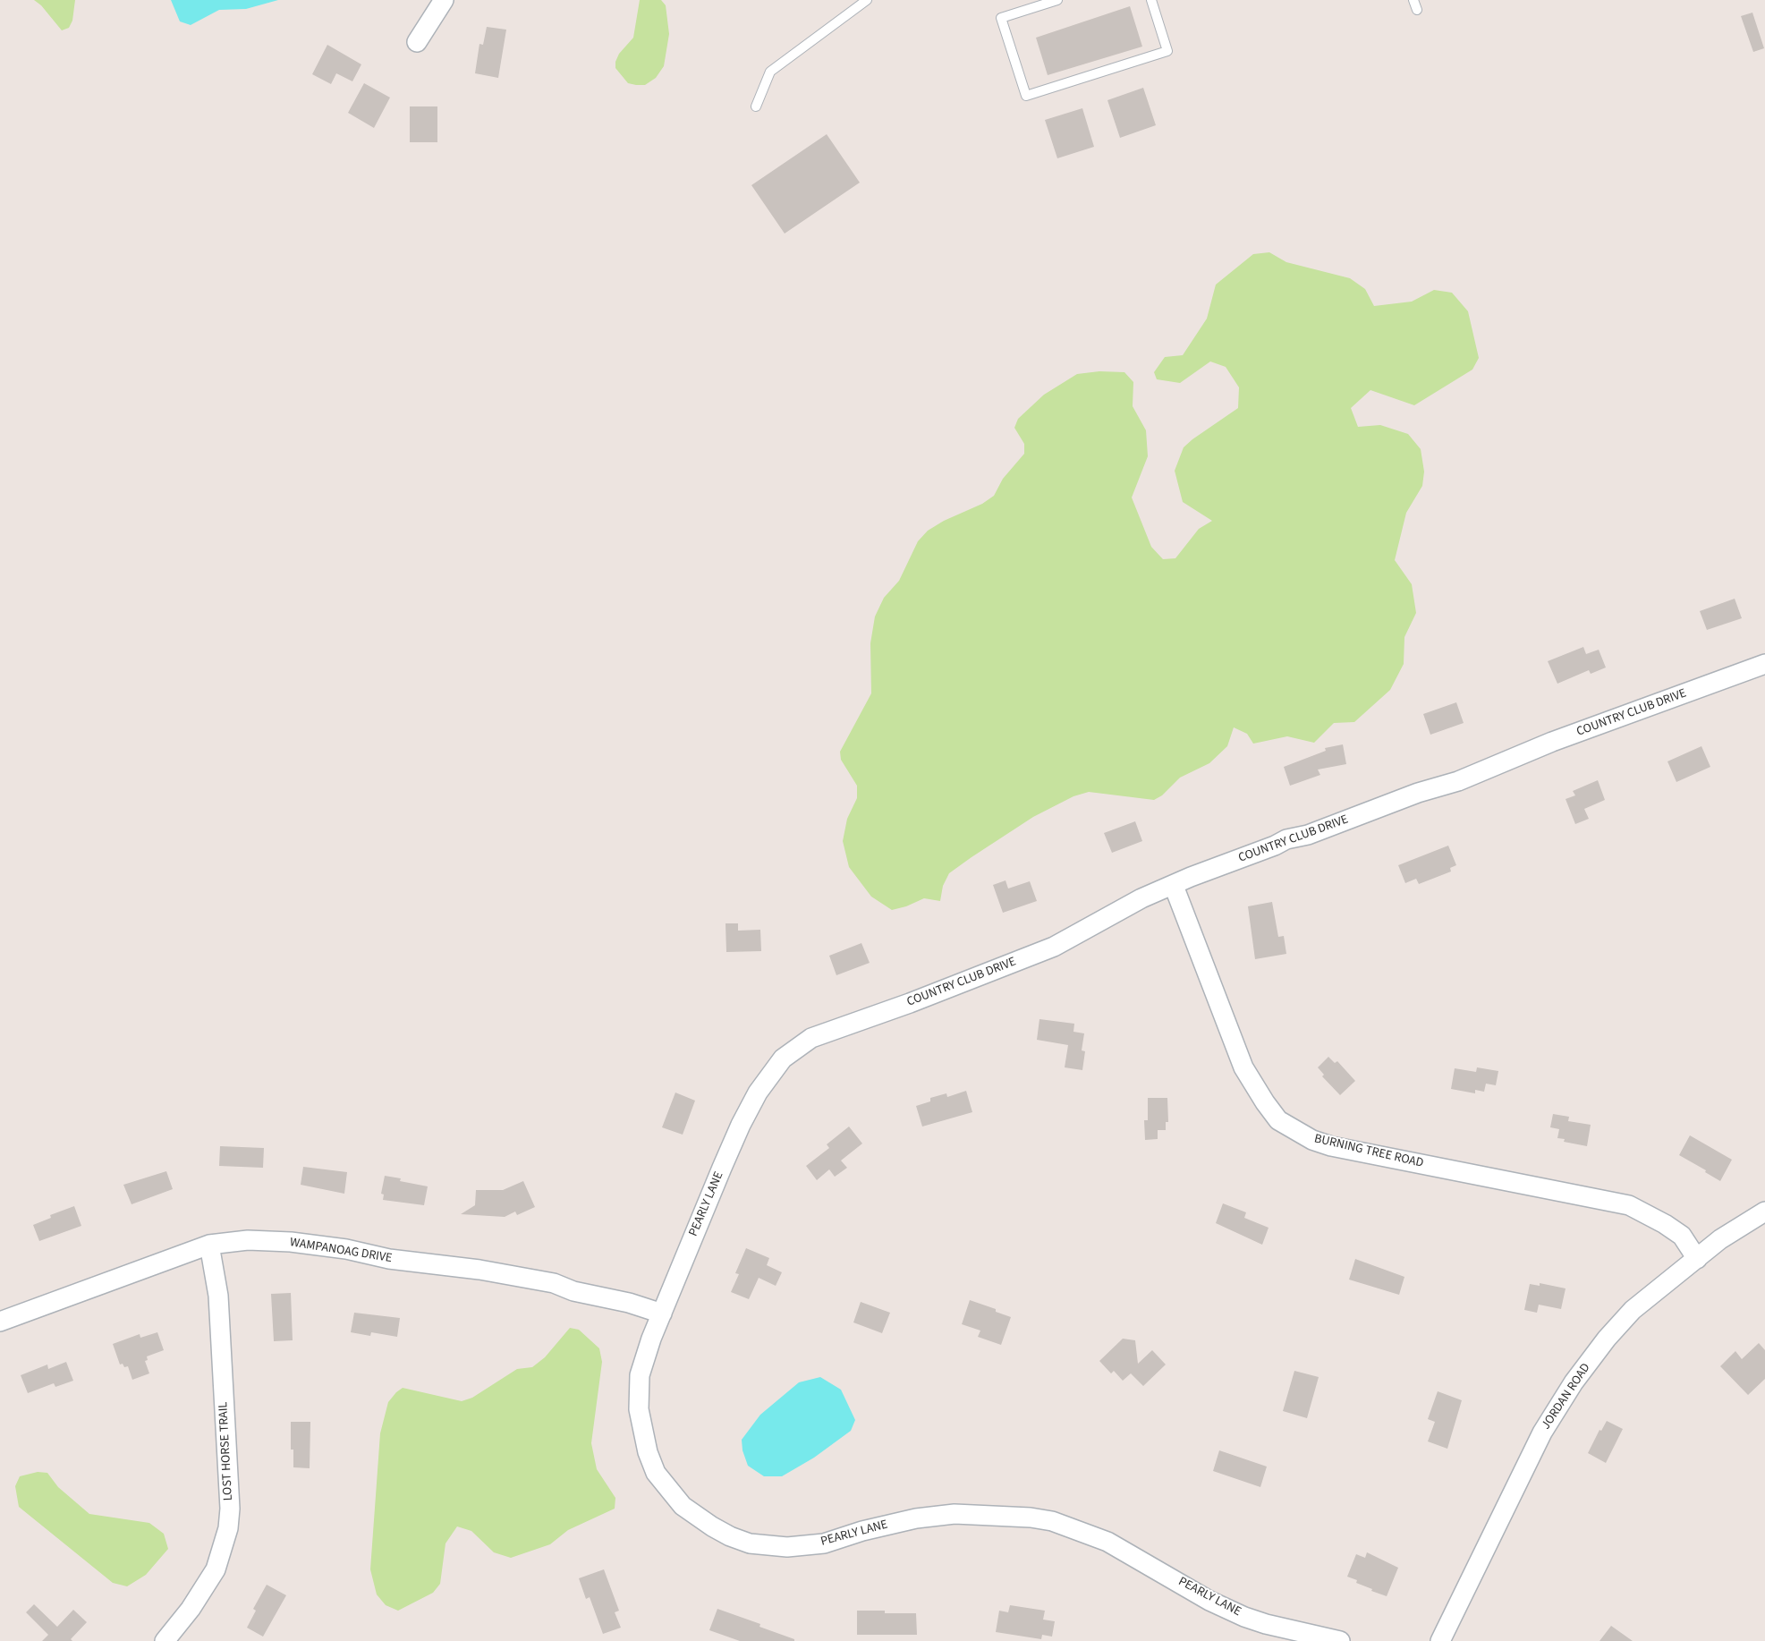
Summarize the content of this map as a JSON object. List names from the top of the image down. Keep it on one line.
{"streets":{"street":["COUNTRY CLUB DRIVE","BURNING TREE ROAD","PEARLY LANE","WAMPANOAG DRIVE","JORDAN ROAD","LOST HORSE TRAIL"]},"crossings":[["COUNTRY CLUB DRIVE","BURNING TREE ROAD"],["COUNTRY CLUB DRIVE","PEARLY LANE"],["BURNING TREE ROAD","JORDAN ROAD"],["PEARLY LANE","WAMPANOAG DRIVE"],["WAMPANOAG DRIVE","LOST HORSE TRAIL"]]}
